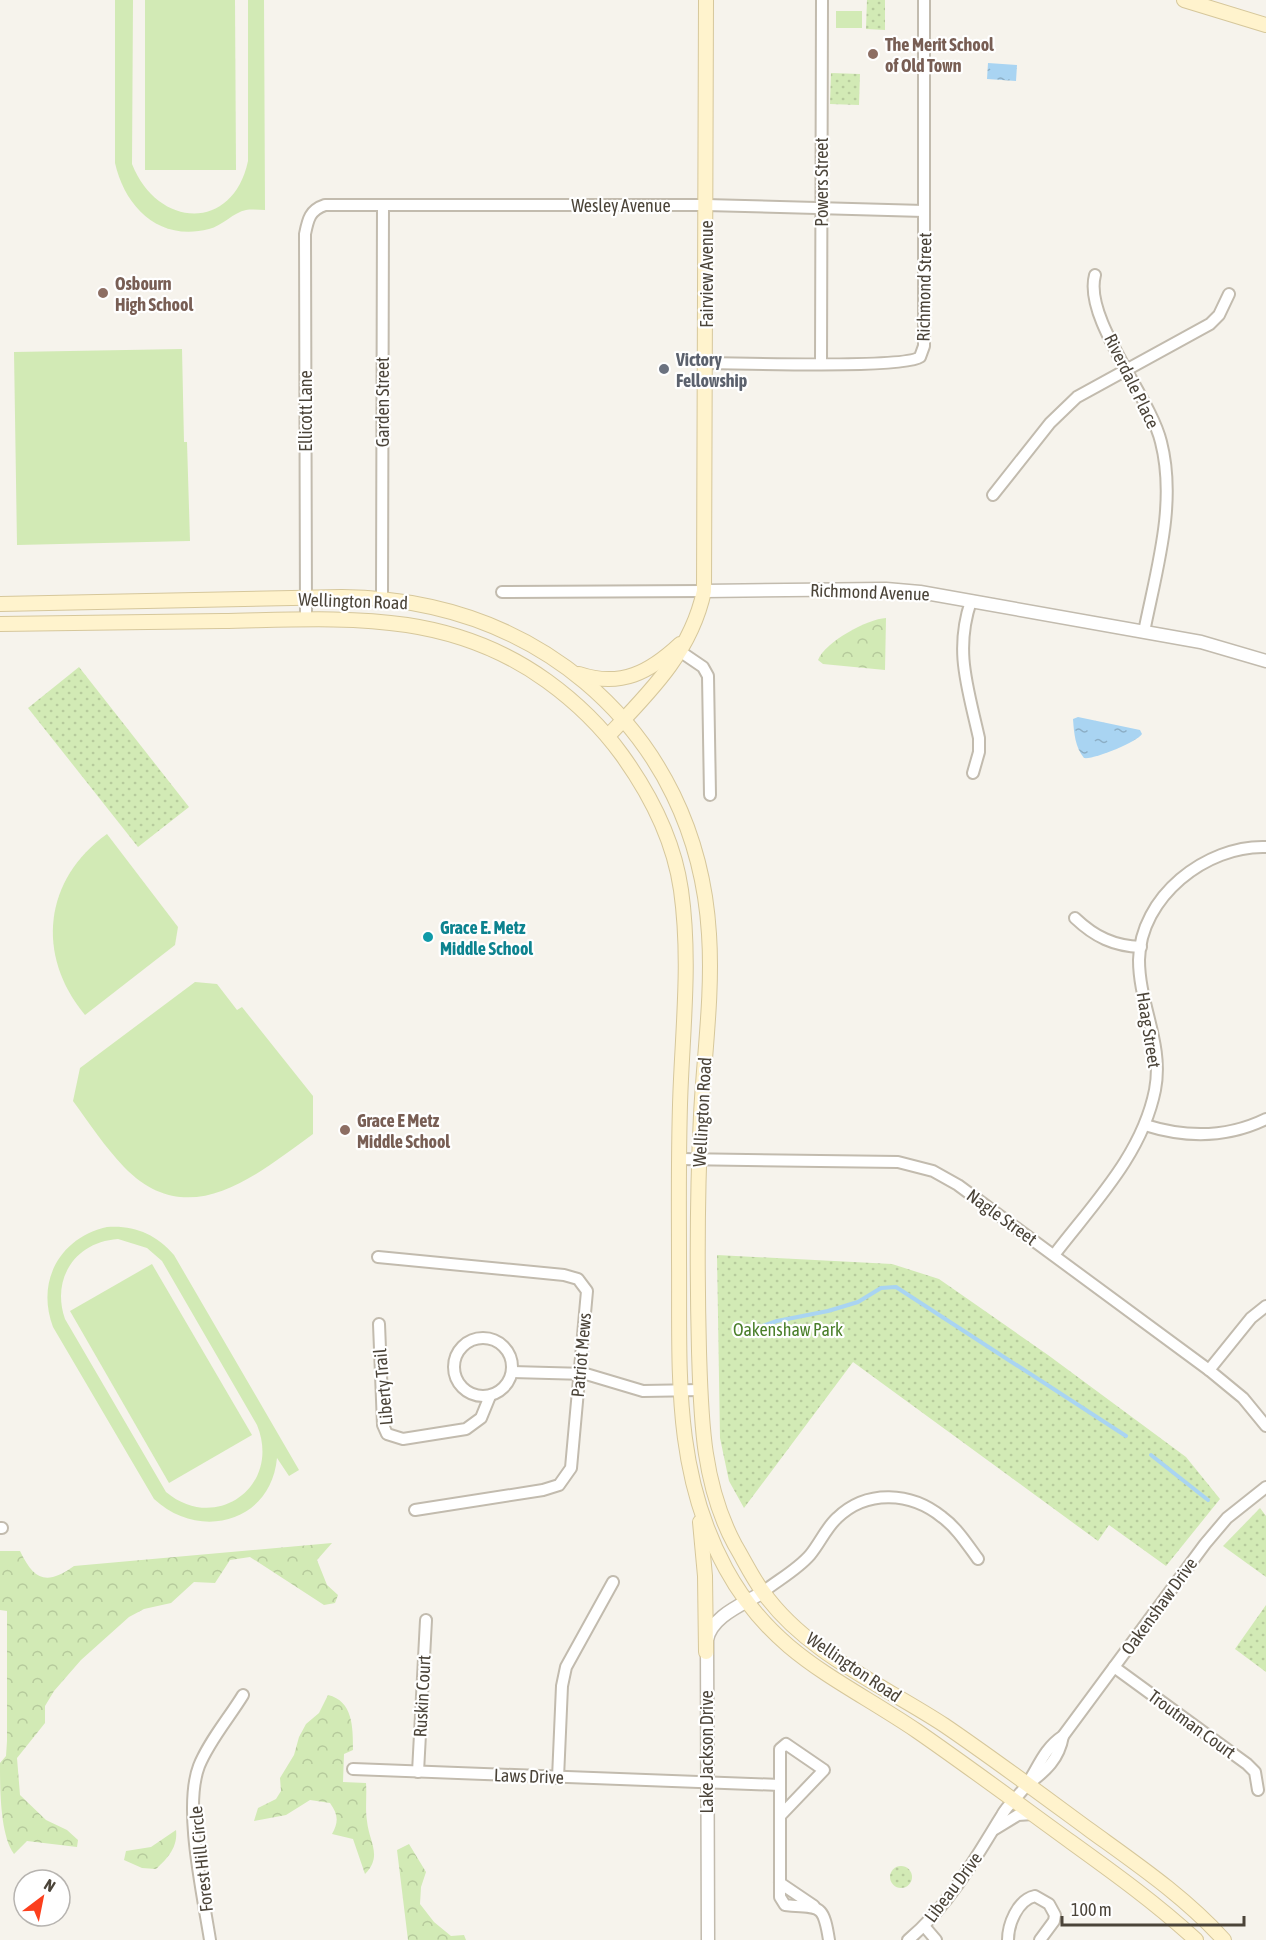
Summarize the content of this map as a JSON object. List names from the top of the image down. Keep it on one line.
{"streets":{"main road":["Fairview Avenue","Wellington Road"],"street":["Powers Street","Wesley Avenue","Richmond Street","Riverdale Place","Garden Street","Ellicott Lane","Richmond Avenue","Haag Street","Nagle Street","Patriot Mews","Liberty Trail","Oakenshaw Drive","Ruskin Court","Troutman Court","Lake Jackson Drive","Laws Drive","Forest Hill Circle","Libeau Drive"]},"crossings":[["Powers Street","Wesley Avenue"],["Powers Street","Richmond Street"],["Wesley Avenue","Fairview Avenue"],["Wesley Avenue","Richmond Street"],["Wesley Avenue","Garden Street"],["Wesley Avenue","Ellicott Lane"],["Fairview Avenue","Richmond Street"],["Fairview Avenue","Richmond Avenue"],["Fairview Avenue","Wellington Road"],["Riverdale Place","Richmond Avenue"],["Garden Street","Wellington Road"],["Ellicott Lane","Wellington Road"],["Wellington Road","Nagle Street"],["Wellington Road","Oakenshaw Drive"],["Wellington Road","Lake Jackson Drive"],["Wellington Road","Libeau Drive"],["Haag Street","Nagle Street"],["Oakenshaw Drive","Troutman Court"],["Oakenshaw Drive","Libeau Drive"],["Ruskin Court","Laws Drive"],["Lake Jackson Drive","Laws Drive"]],"parks":["Oakenshaw Park"],"places":["The Merit School of Old Town","Osbourn High School","Victory Fellowship","Grace E. Metz Middle School","Grace E Metz Middle School"],"scale_bar":"100 m","north":"top right"}
